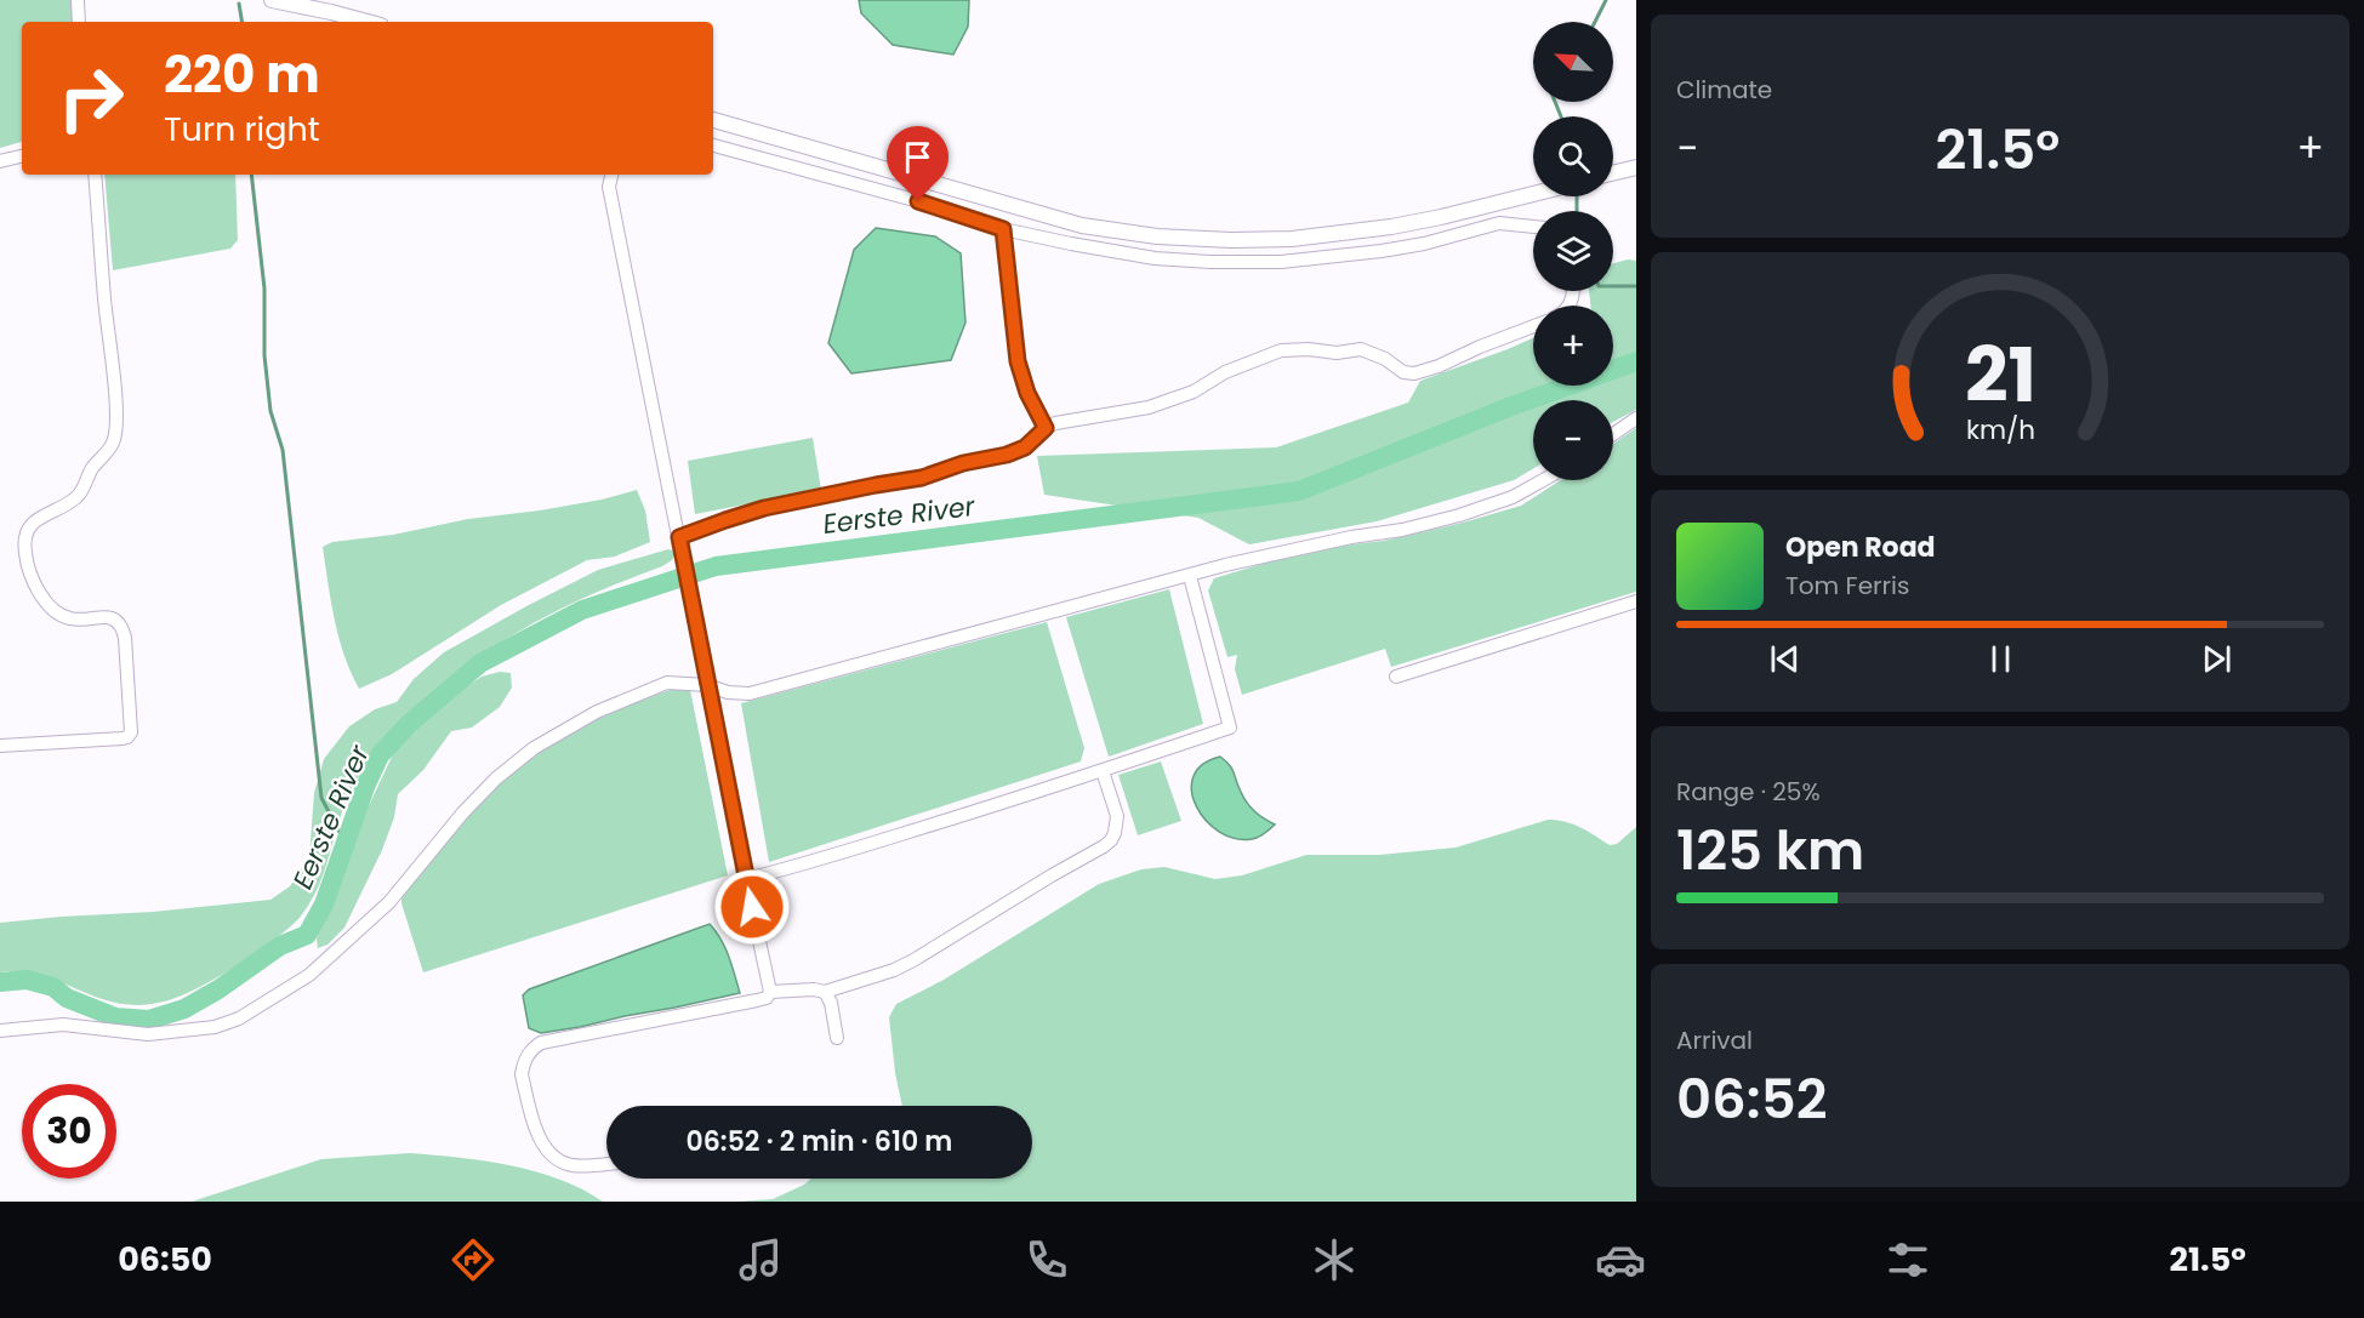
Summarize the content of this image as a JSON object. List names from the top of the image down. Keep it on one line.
{"water":["Eerste River"],"north":"top left","page":{"tile":["Climate",["Range · 25%","125 km"],["Arrival","06:52"]],"map_buttons":["+","−"],"turn":["220 m","Turn right"],"heat":["−","21.5°","+"],"song":["Open Road","Tom Ferris"],"limit":"30","trip":"06:52 · 2 min · 610 m","tabs":["06:50","21.5°"],"gauge":["21","km/h"]}}
